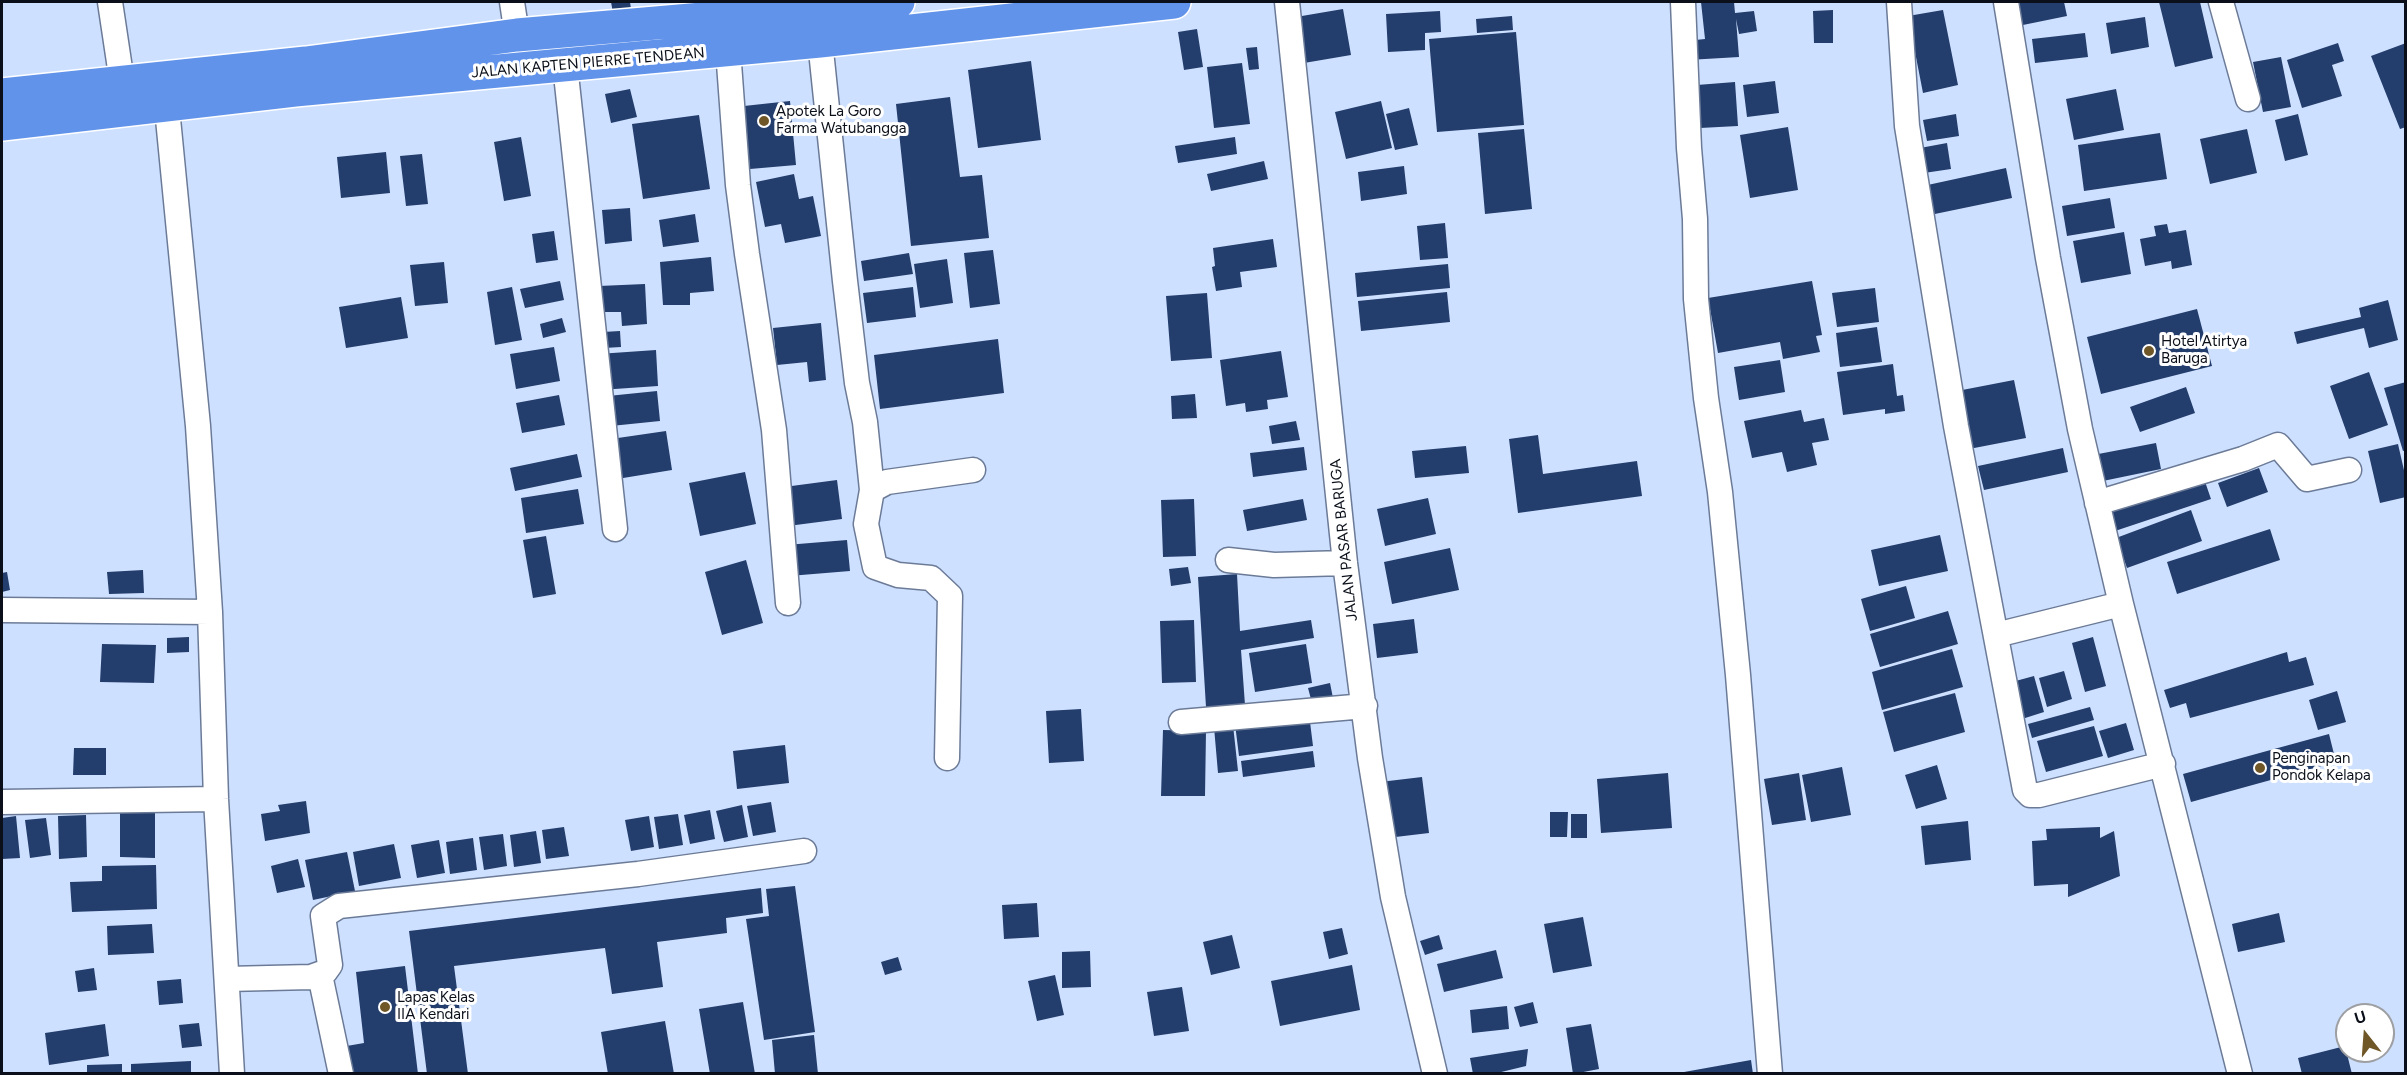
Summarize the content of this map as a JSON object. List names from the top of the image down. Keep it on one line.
{"streets":{"highway":["JALAN KAPTEN PIERRE TENDEAN"],"street":["JALAN PASAR BARUGA"]},"places":["Apotek La Goro Farma Watubangga","Hotel Atirtya Baruga","Penginapan Pondok Kelapa","Lapas Kelas IIA Kendari"],"north":"top"}
